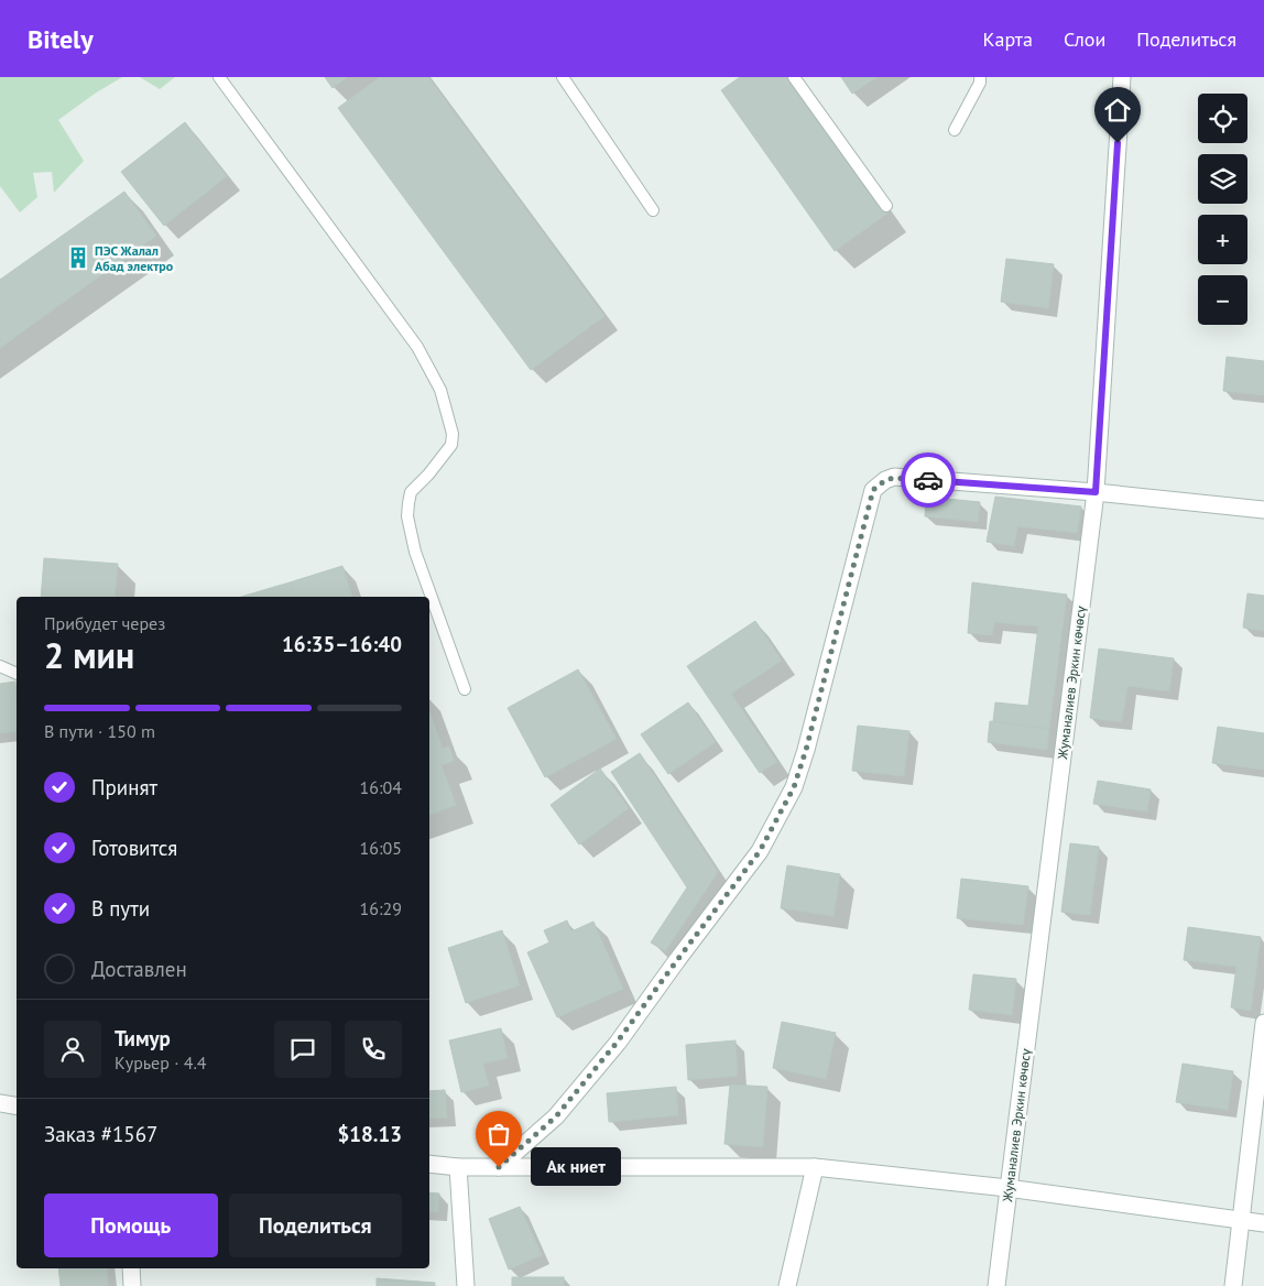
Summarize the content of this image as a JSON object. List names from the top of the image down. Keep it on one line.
{"streets":{"street":["Жуманалиев Эркин көчөсү"]},"places":{"building":["ПЭС Жалал Абад электро"],"other":["Ак ниет"]},"page":{"header":"Bitely","nav":["Карта","Слои","Поделиться"],"map_buttons":["+","−"],"heading":["2 мин","Прибудет через","16:35–16:40"],"panel":["Тимур","Курьер · 4.4","Заказ #1567","$18.13"],"bar":"В пути · 150 m","list":[["Принят","16:04"],["Готовится","16:05"],["В пути","16:29"],"Доставлен"],"bubble":"Ак ниет","buttons":["Помощь","Поделиться"]}}
